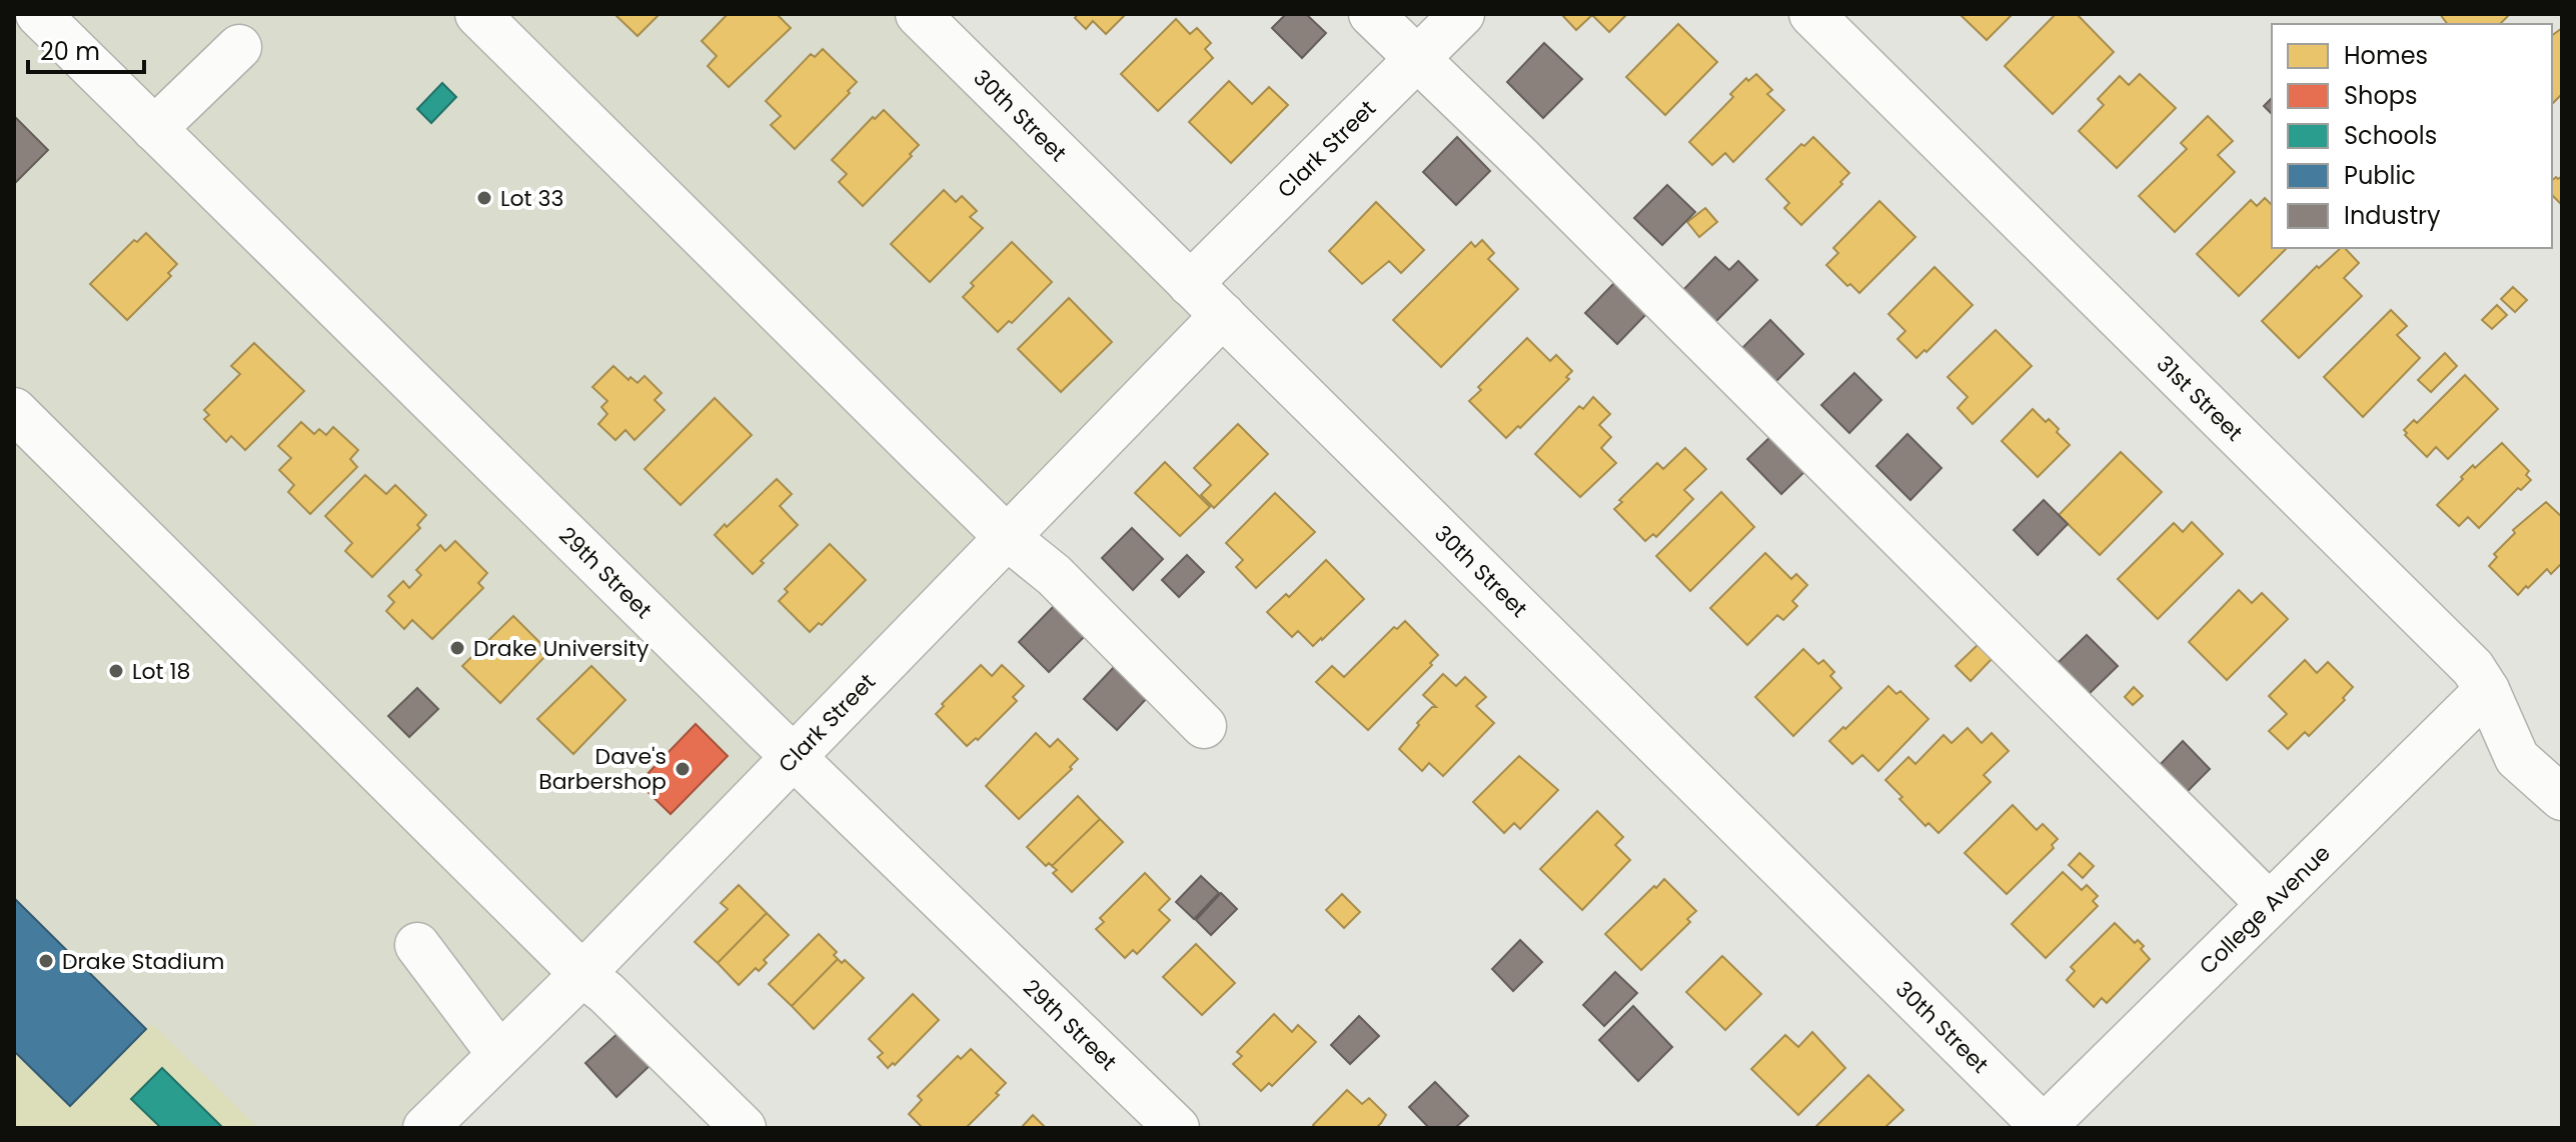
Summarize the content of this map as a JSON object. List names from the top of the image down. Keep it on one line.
{"streets":{"street":["30th Street","Clark Street","31st Street","29th Street","College Avenue"]},"crossings":[["30th Street","Clark Street"],["30th Street","College Avenue"],["Clark Street","29th Street"],["31st Street","College Avenue"]],"places":["Lot 33","Drake University","Lot 18","Dave's Barbershop","Drake Stadium"],"legend":["Homes","Shops","Schools","Public","Industry"],"scale_bar":"20 m"}
